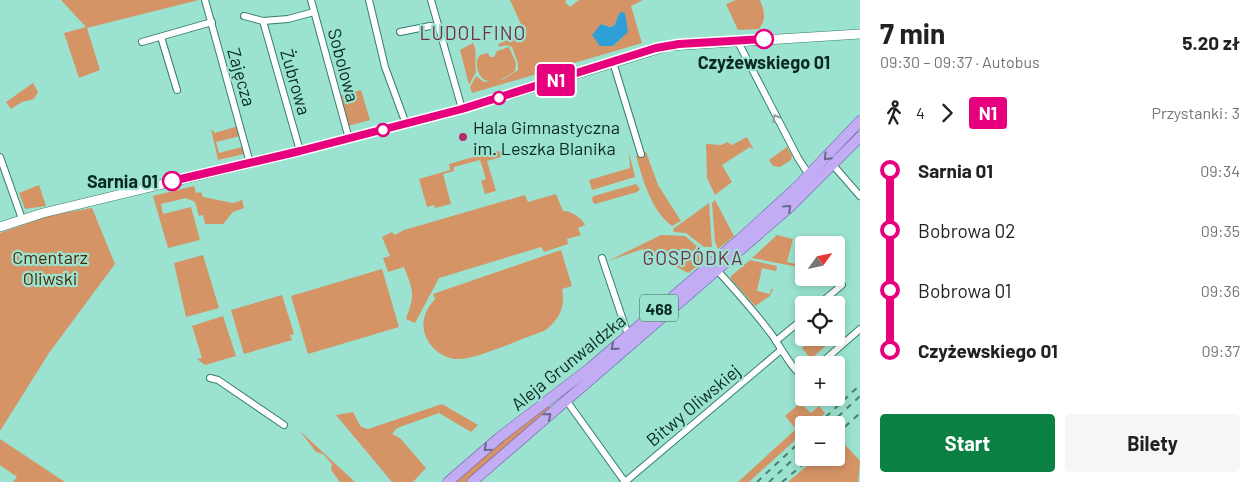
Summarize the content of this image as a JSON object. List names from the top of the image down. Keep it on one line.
{"streets":{"main road":["468","Aleja Grunwaldzka"],"street":["Sobolowa","Zajęcza","Żubrowa","Bitwy Oliwskiej"]},"crossings":[["Aleja Grunwaldzka","Bitwy Oliwskiej"]],"districts":["LUDOLFINO","GOSPÓDKA"],"parks":["Cmentarz Oliwski"],"places":["Czyżewskiego 01","Hala Gimnastyczna im. Leszka Blanika","Sarnia 01"],"lines":["bus line N1"],"north":"top right","page":{"on_map":"N1","heading":["7 min","09:30 – 09:37 · Autobus","5.20 zł"],"legs":["4","N1","Przystanki: 3"],"list":[{"name":"Sarnia 01","value":"09:34"},{"name":"Bobrowa 02","value":"09:35"},{"name":"Bobrowa 01","value":"09:36"},{"name":"Czyżewskiego 01","value":"09:37"}],"map_buttons":["+","−"],"buttons":["Start","Bilety"]}}
